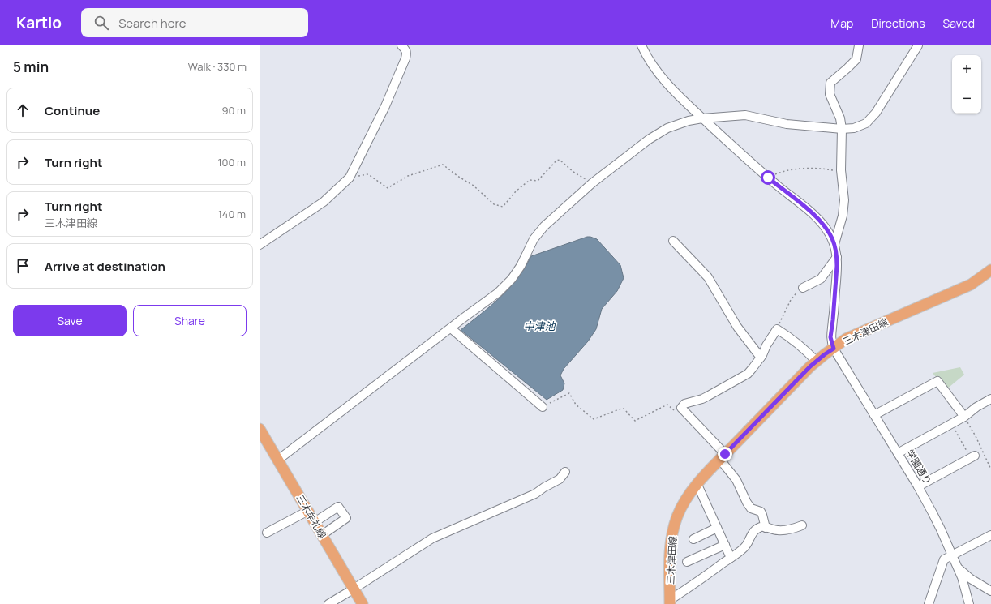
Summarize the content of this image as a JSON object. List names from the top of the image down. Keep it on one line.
{"streets":{"main road":["三木津田線","三木牟礼線"],"street":["学園通り"]},"crossings":[["三木津田線","学園通り"]],"water":["中津池"],"page":{"header":"Kartio","search":"Search here","nav":["Map","Directions","Saved"],"heading":["5 min","Walk · 330 m"],"map_buttons":["+","−"],"list":[["Continue","90 m"],["Turn right","100 m"],["Turn right","三木津田線","140 m"],"Arrive at destination"],"buttons":["Save","Share"]}}
